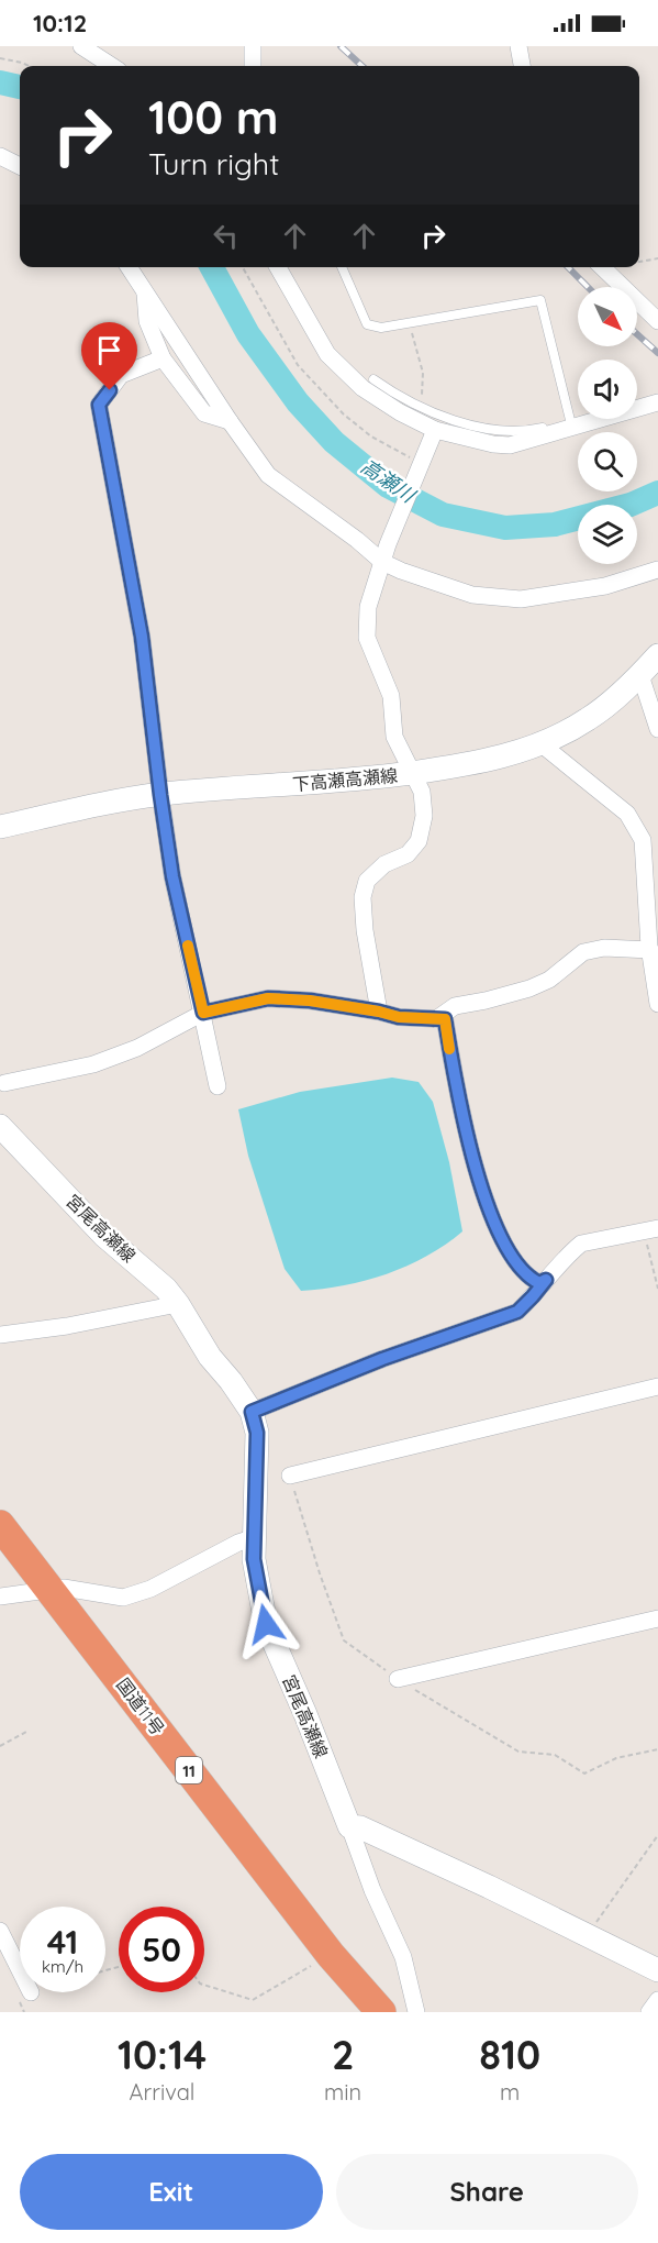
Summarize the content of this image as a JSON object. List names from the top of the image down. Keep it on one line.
{"streets":{"highway":["国道11号","11"],"main road":["下高瀬高瀬線","宮尾高瀬線"]},"water":["高瀬川"],"north":"bottom right","page":{"status":"10:12","turn":["100 m","Turn right"],"speed":"41 km/h","limit":"50","eta":["10:14","Arrival","2","min","810","m"],"buttons":["Exit","Share"]}}
